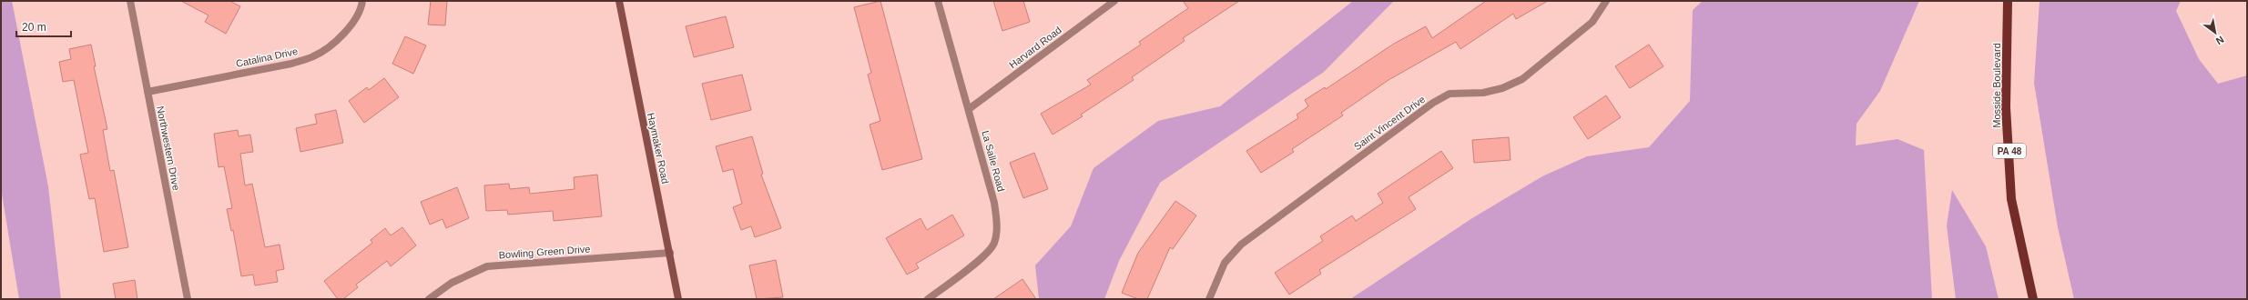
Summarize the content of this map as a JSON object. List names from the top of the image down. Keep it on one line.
{"streets":{"main road":["Mosside Boulevard","Haymaker Road","PA 48"],"street":["Harvard Road","Catalina Drive","Saint Vincent Drive","Northwestern Drive","La Salle Road","Bowling Green Drive"]},"crossings":[["Harvard Road","La Salle Road"],["Catalina Drive","Northwestern Drive"],["Haymaker Road","Bowling Green Drive"]],"scale_bar":"20 m","north":"bottom right"}
